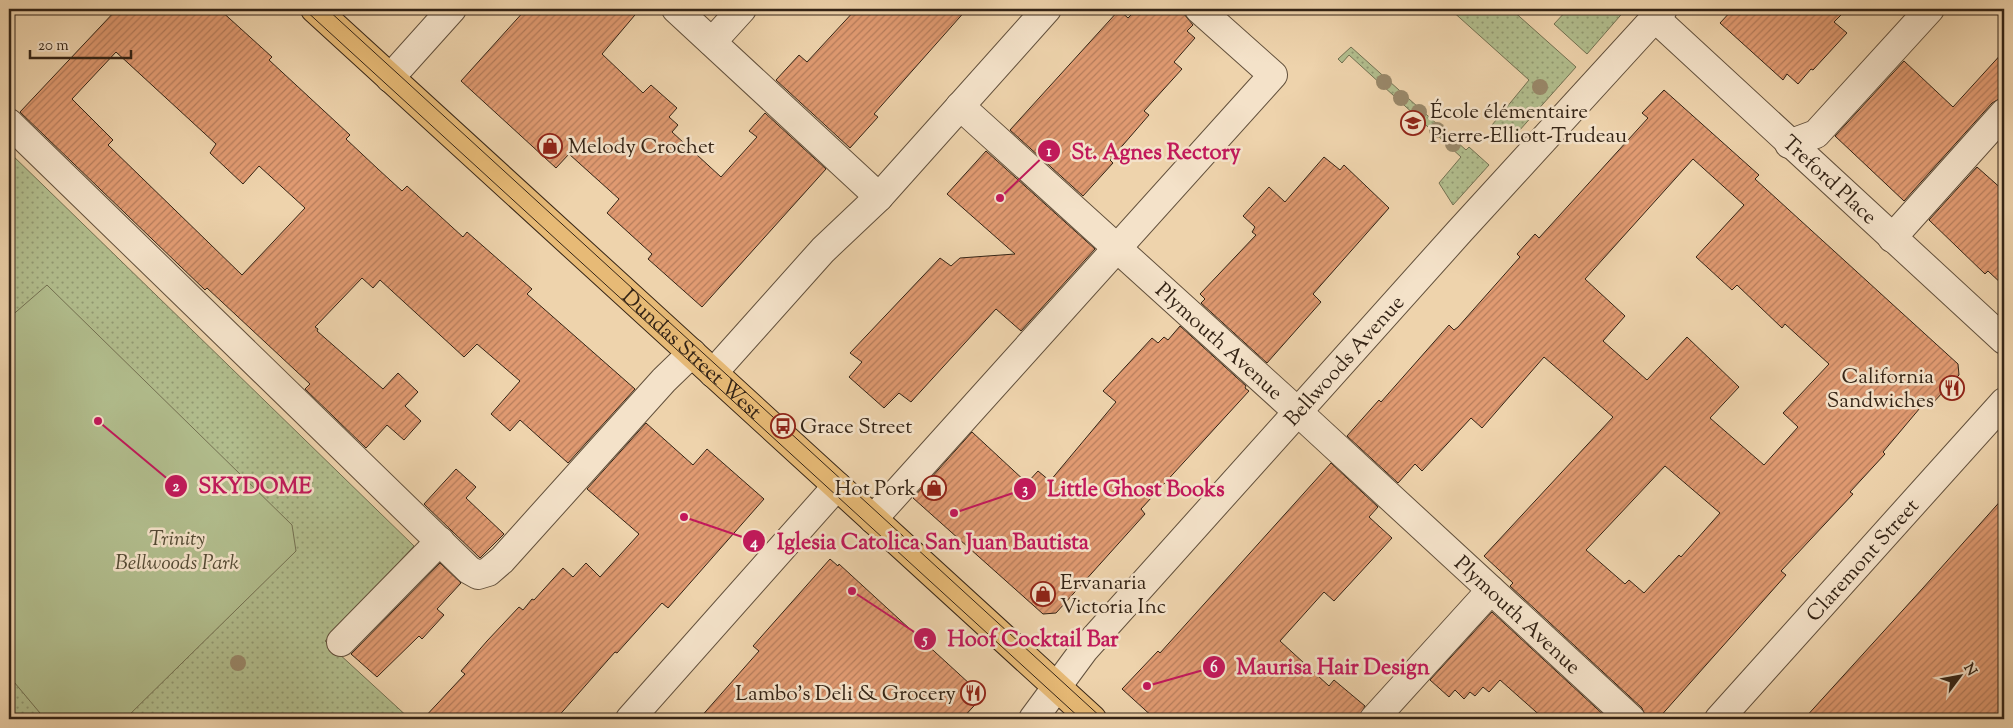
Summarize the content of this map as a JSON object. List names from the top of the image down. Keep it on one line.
{"streets":{"main road":["Dundas Street West"],"street":["Treford Place","Plymouth Avenue","Bellwoods Avenue","Claremont Street"]},"crossings":[["Treford Place","Bellwoods Avenue"],["Plymouth Avenue","Bellwoods Avenue"],["Dundas Street West","Bellwoods Avenue"]],"parks":["Trinity Bellwoods Park"],"places":{"school or university":["École élémentaire Pierre-Elliott-Trudeau"],"shop":["Melody Crochet","Hot Pork","Ervanaria Victoria Inc"],"other":["St. Agnes Rectory","SKYDOME","Little Ghost Books","Iglesia Catolica San Juan Bautista","Hoof Cocktail Bar","Maurisa Hair Design"],"restaurant":["California Sandwiches","Lambo’s Deli & Grocery"],"bus stop":["Grace Street"]},"scale_bar":"20 m","north":"top right"}
